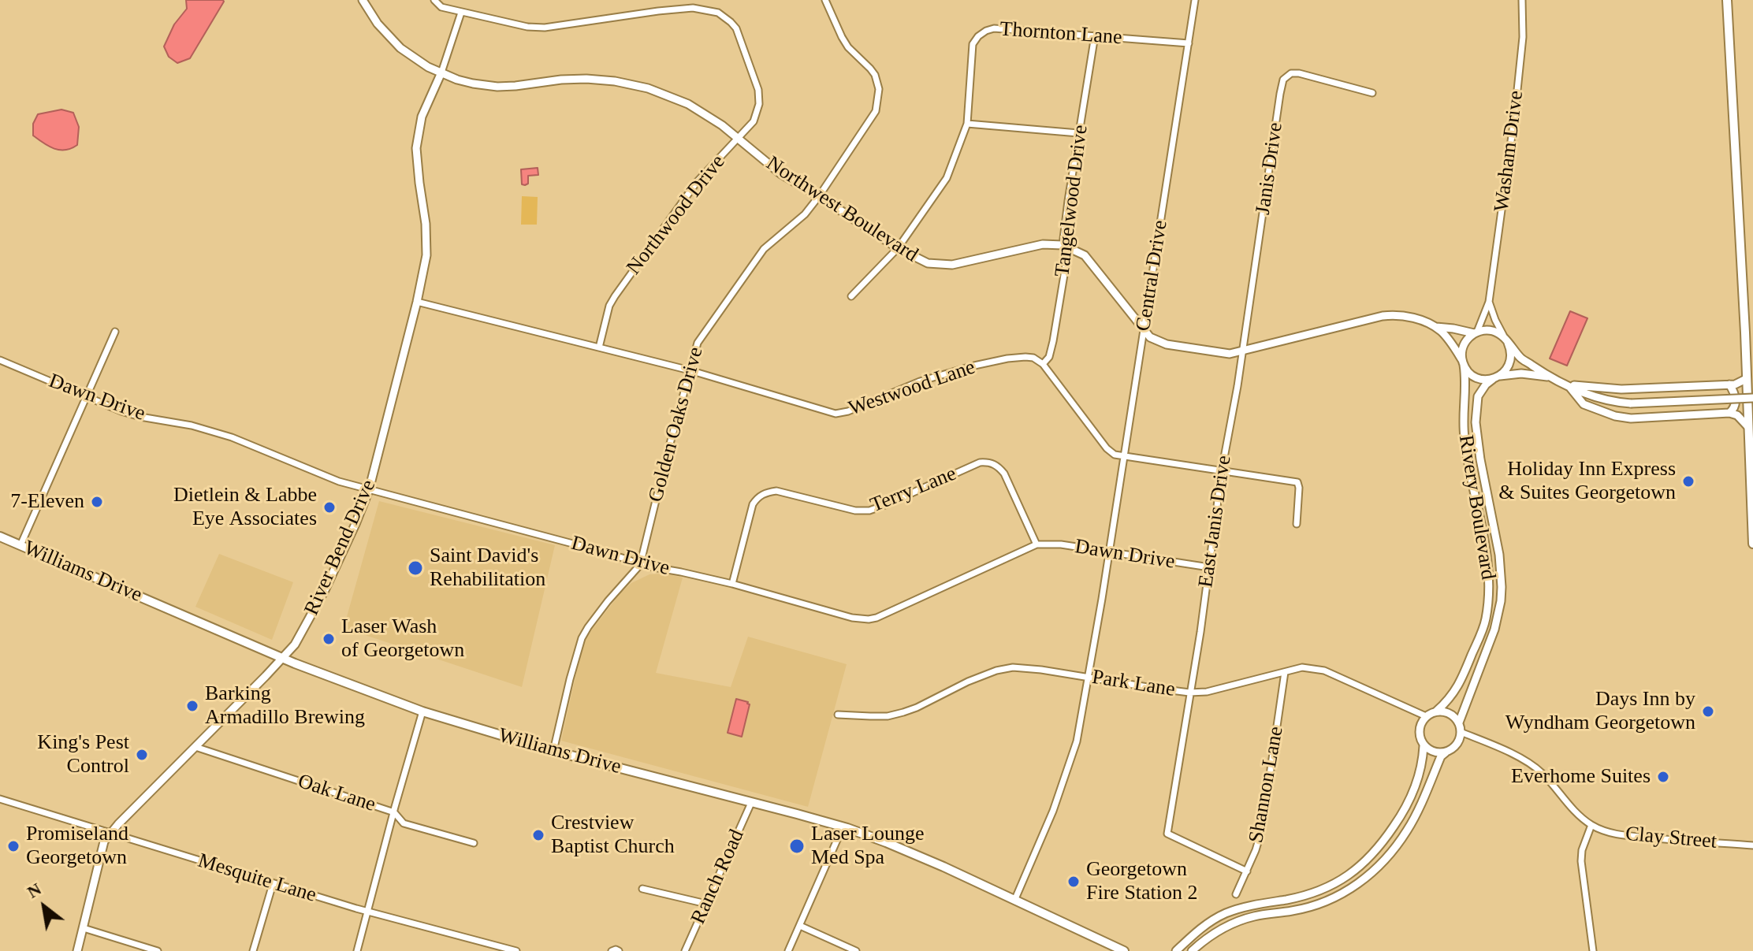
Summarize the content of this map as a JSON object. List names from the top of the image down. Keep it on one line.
{"streets":{"main road":["Williams Drive"],"street":["Thornton Lane","Washam Drive","Janis Drive","Tangelwood Drive","Northwest Boulevard","Northwood Drive","Central Drive","Westwood Lane","Dawn Drive","Golden Oaks Drive","Terry Lane","Rivery Boulevard","East Janis Drive","River Bend Drive","Park Lane","Shannon Lane","Oak Lane","Clay Street","Ranch Road","Mesquite Lane"]},"crossings":[["Thornton Lane","Tangelwood Drive"],["Thornton Lane","Northwest Boulevard"],["Thornton Lane","Central Drive"],["Washam Drive","Rivery Boulevard"],["Janis Drive","East Janis Drive"],["Tangelwood Drive","Northwest Boulevard"],["Tangelwood Drive","Westwood Lane"],["Northwest Boulevard","Northwood Drive"],["Northwest Boulevard","Golden Oaks Drive"],["Northwest Boulevard","River Bend Drive"],["Northwood Drive","Westwood Lane"],["Central Drive","Dawn Drive"],["Central Drive","Williams Drive"],["Central Drive","Park Lane"],["Westwood Lane","Golden Oaks Drive"],["Westwood Lane","River Bend Drive"],["Dawn Drive","Golden Oaks Drive"],["Dawn Drive","Terry Lane"],["Dawn Drive","East Janis Drive"],["Dawn Drive","River Bend Drive"],["Golden Oaks Drive","Williams Drive"],["Rivery Boulevard","Park Lane"],["East Janis Drive","Park Lane"],["East Janis Drive","Shannon Lane"],["River Bend Drive","Williams Drive"],["River Bend Drive","Oak Lane"],["River Bend Drive","Mesquite Lane"],["Williams Drive","Ranch Road"],["Park Lane","Shannon Lane"]],"places":["Holiday Inn Express & Suites Georgetown","7-Eleven","Dietlein & Labbe Eye Associates","Saint David's Rehabilitation","Laser Wash of Georgetown","Barking Armadillo Brewing","Days Inn by Wyndham Georgetown","King's Pest Control","Everhome Suites","Crestview Baptist Church","Promiseland Georgetown","Laser Lounge Med Spa","Georgetown Fire Station 2"],"north":"top left"}
